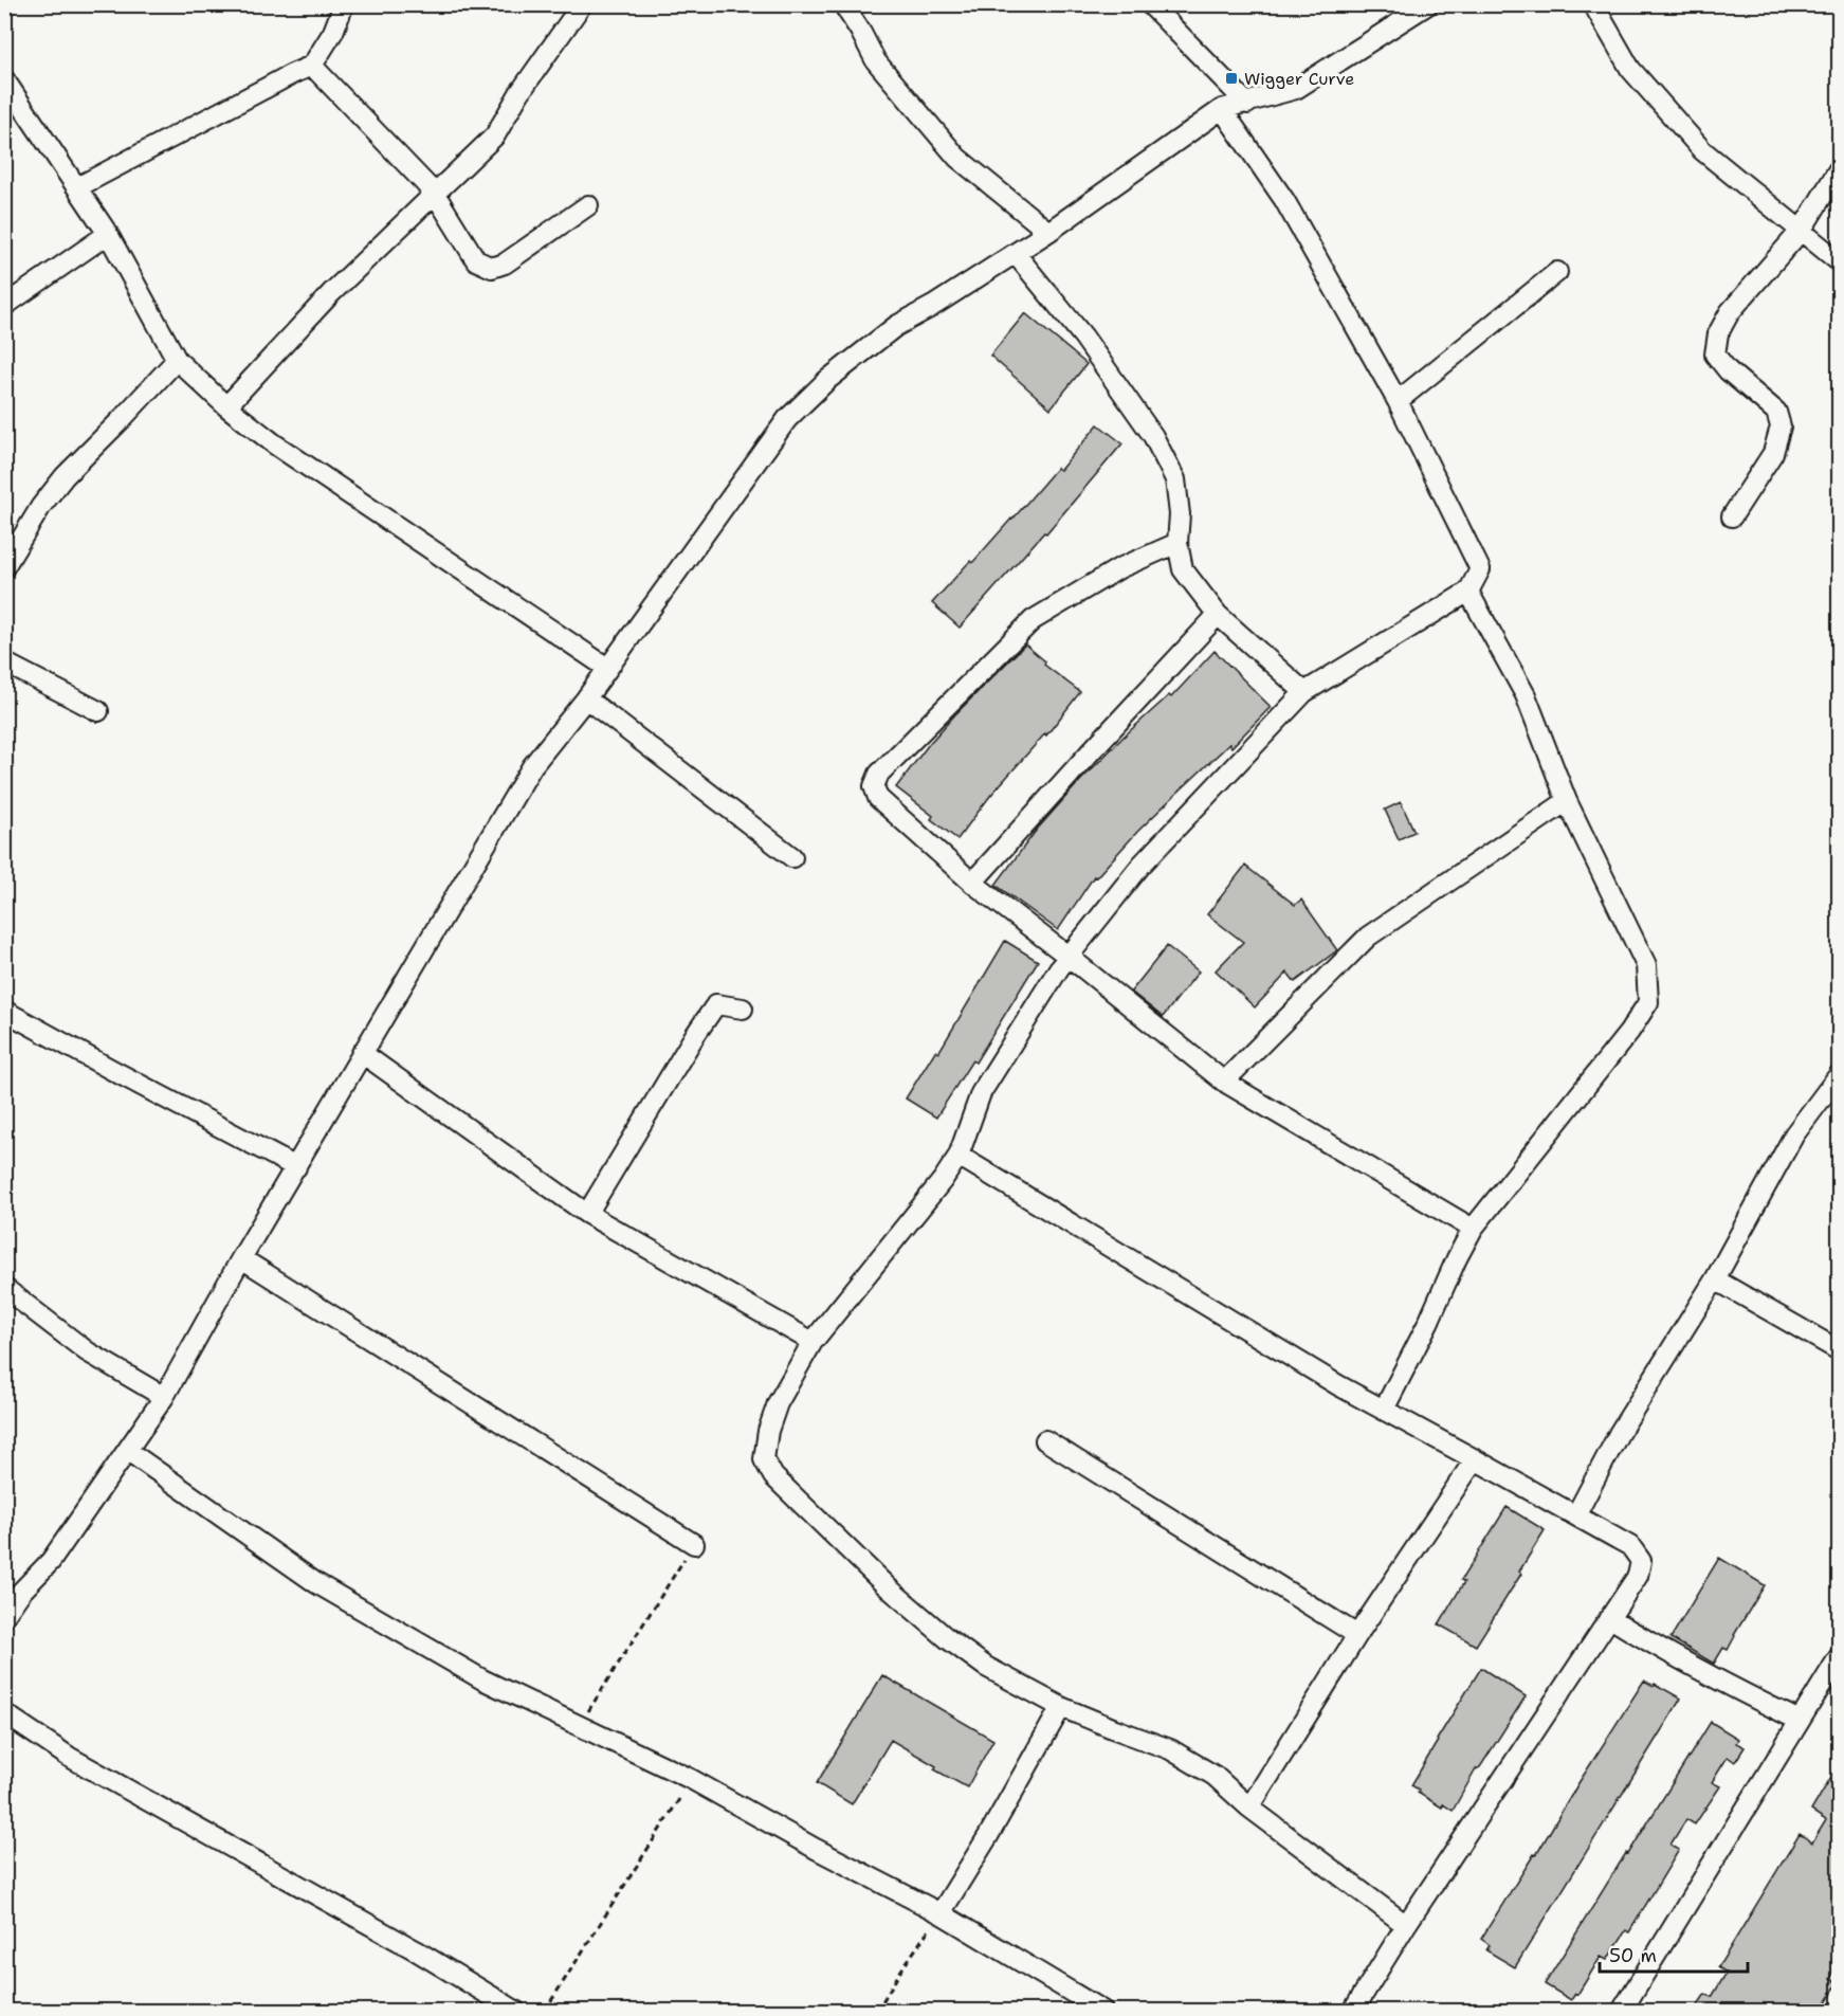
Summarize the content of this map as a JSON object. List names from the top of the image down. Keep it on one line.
{"places":{"transit":["Wigger Curve"]},"scale_bar":"50 m"}
